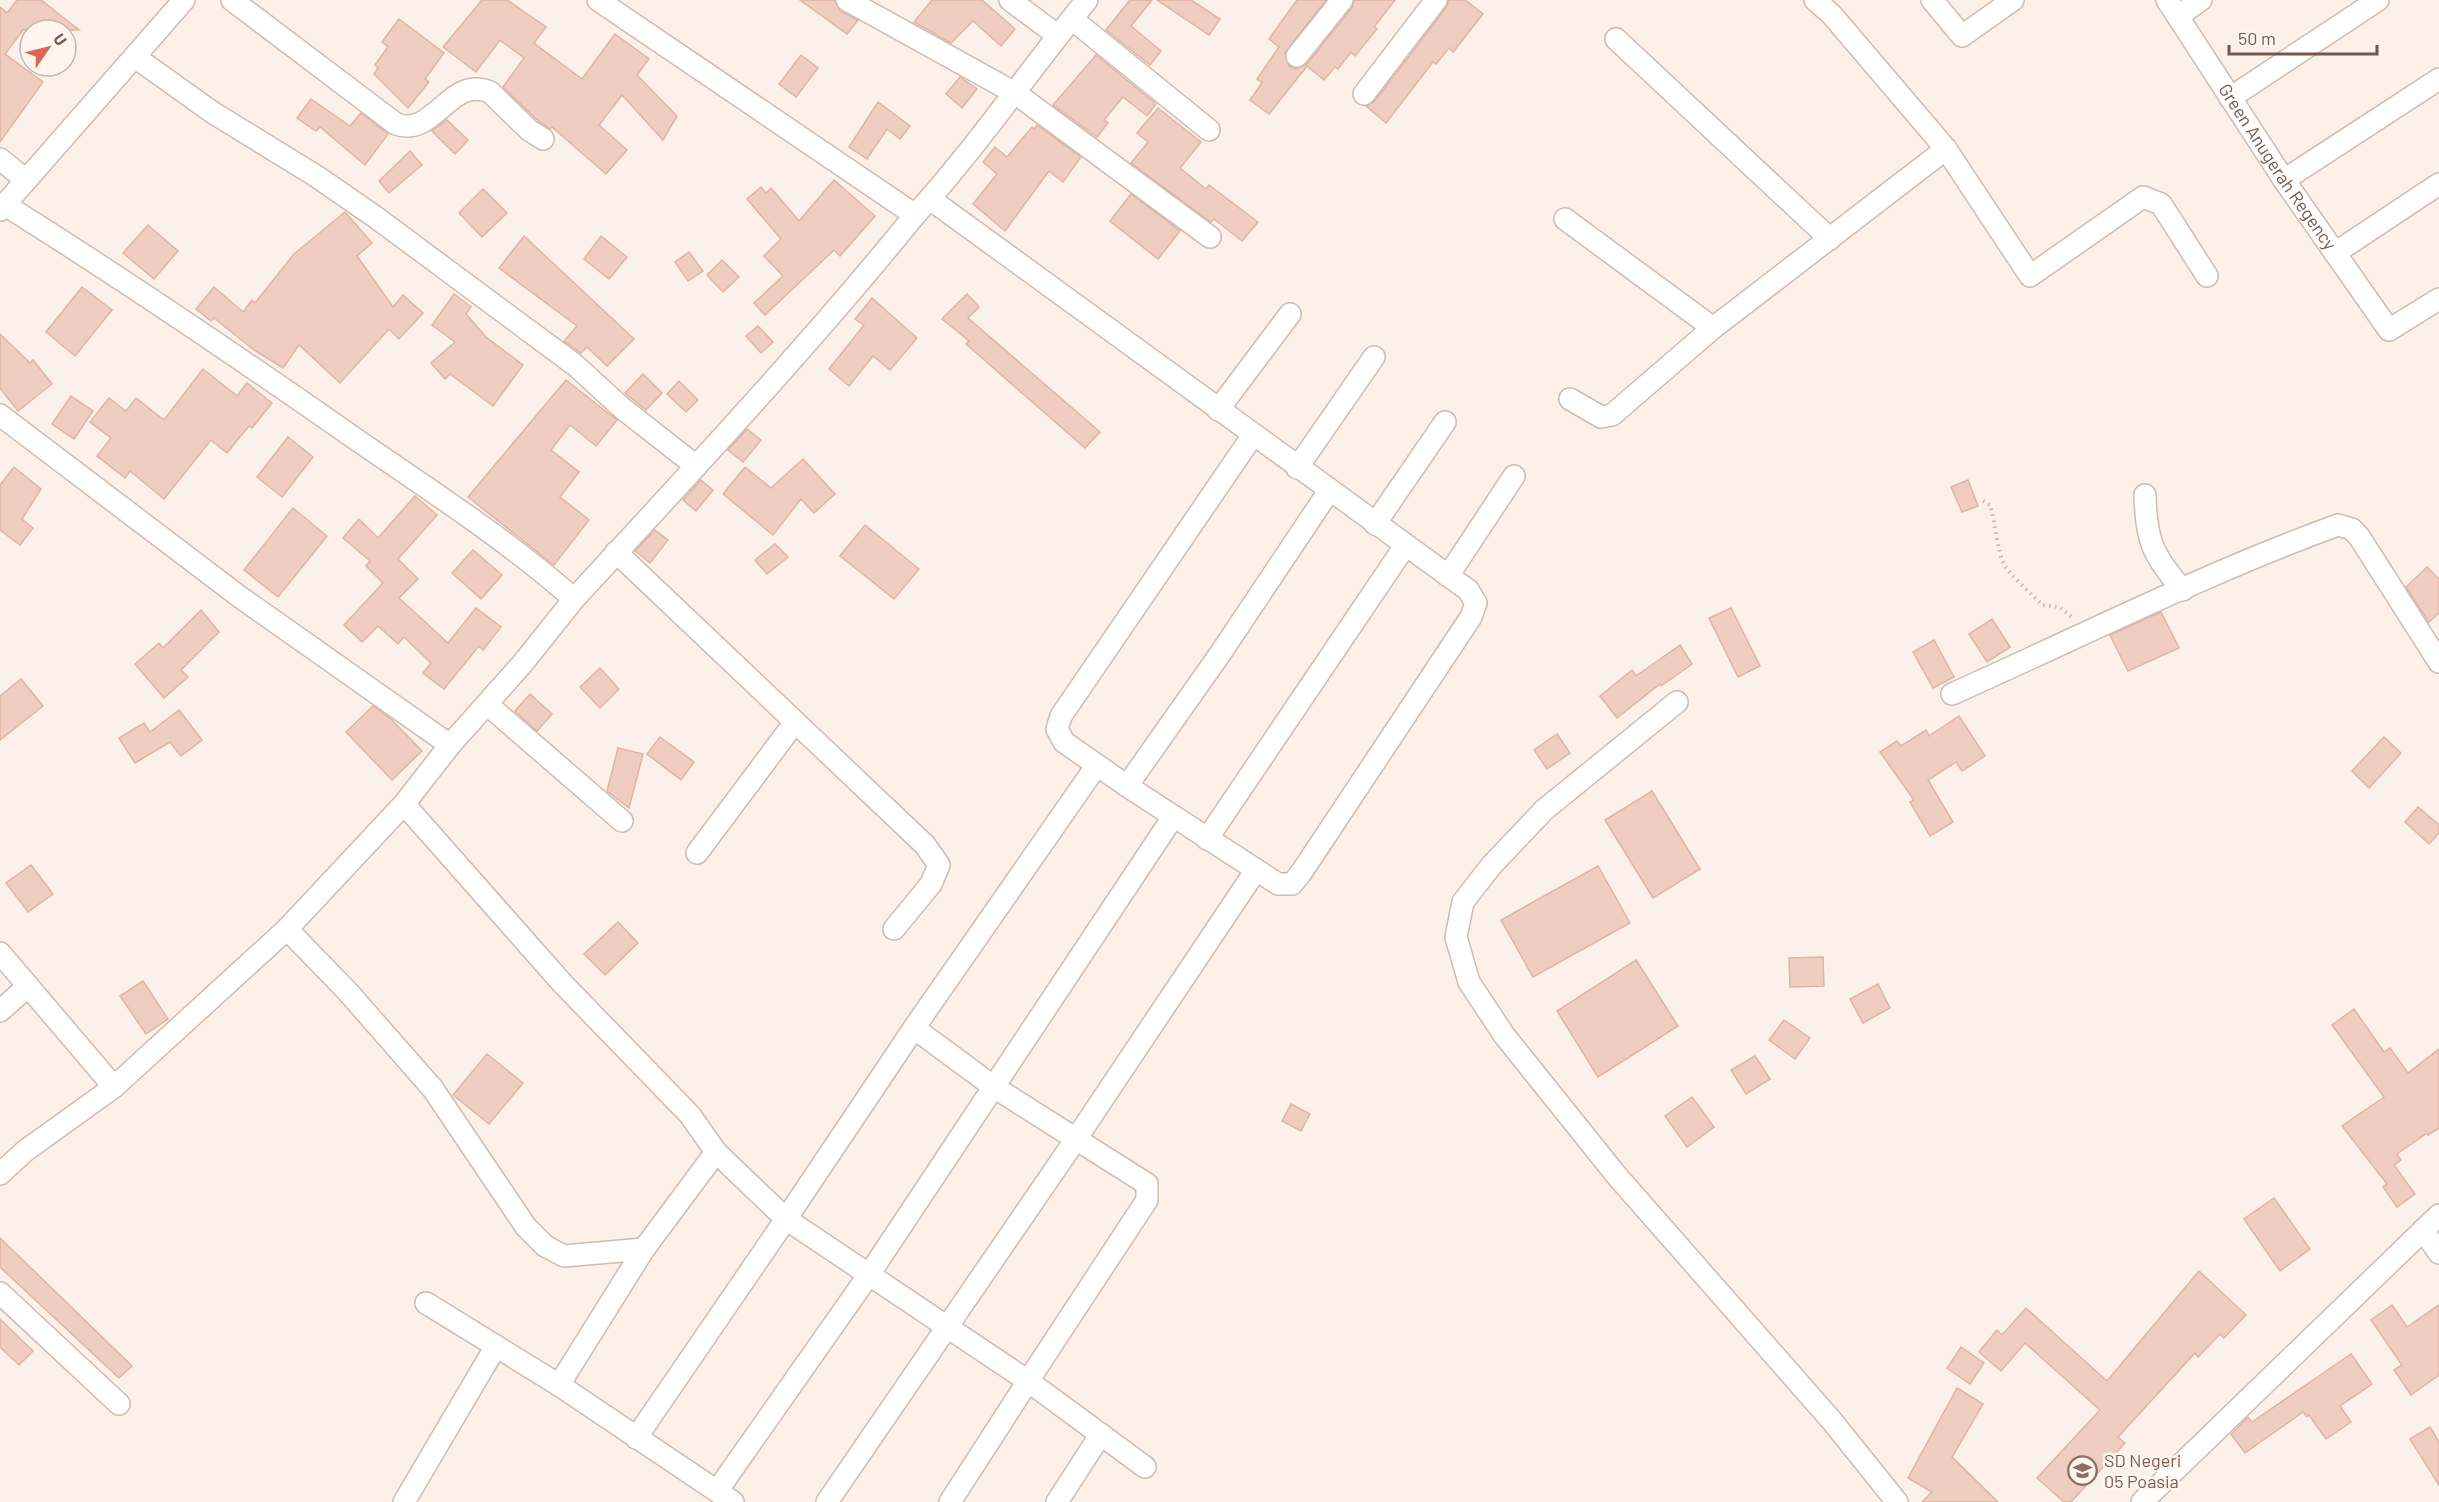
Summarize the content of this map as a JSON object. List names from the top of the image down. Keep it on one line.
{"streets":{"street":["Green Anugerah Regency"]},"places":{"school or university":["SD Negeri 05 Poasia"]},"scale_bar":"50 m","north":"top right"}
